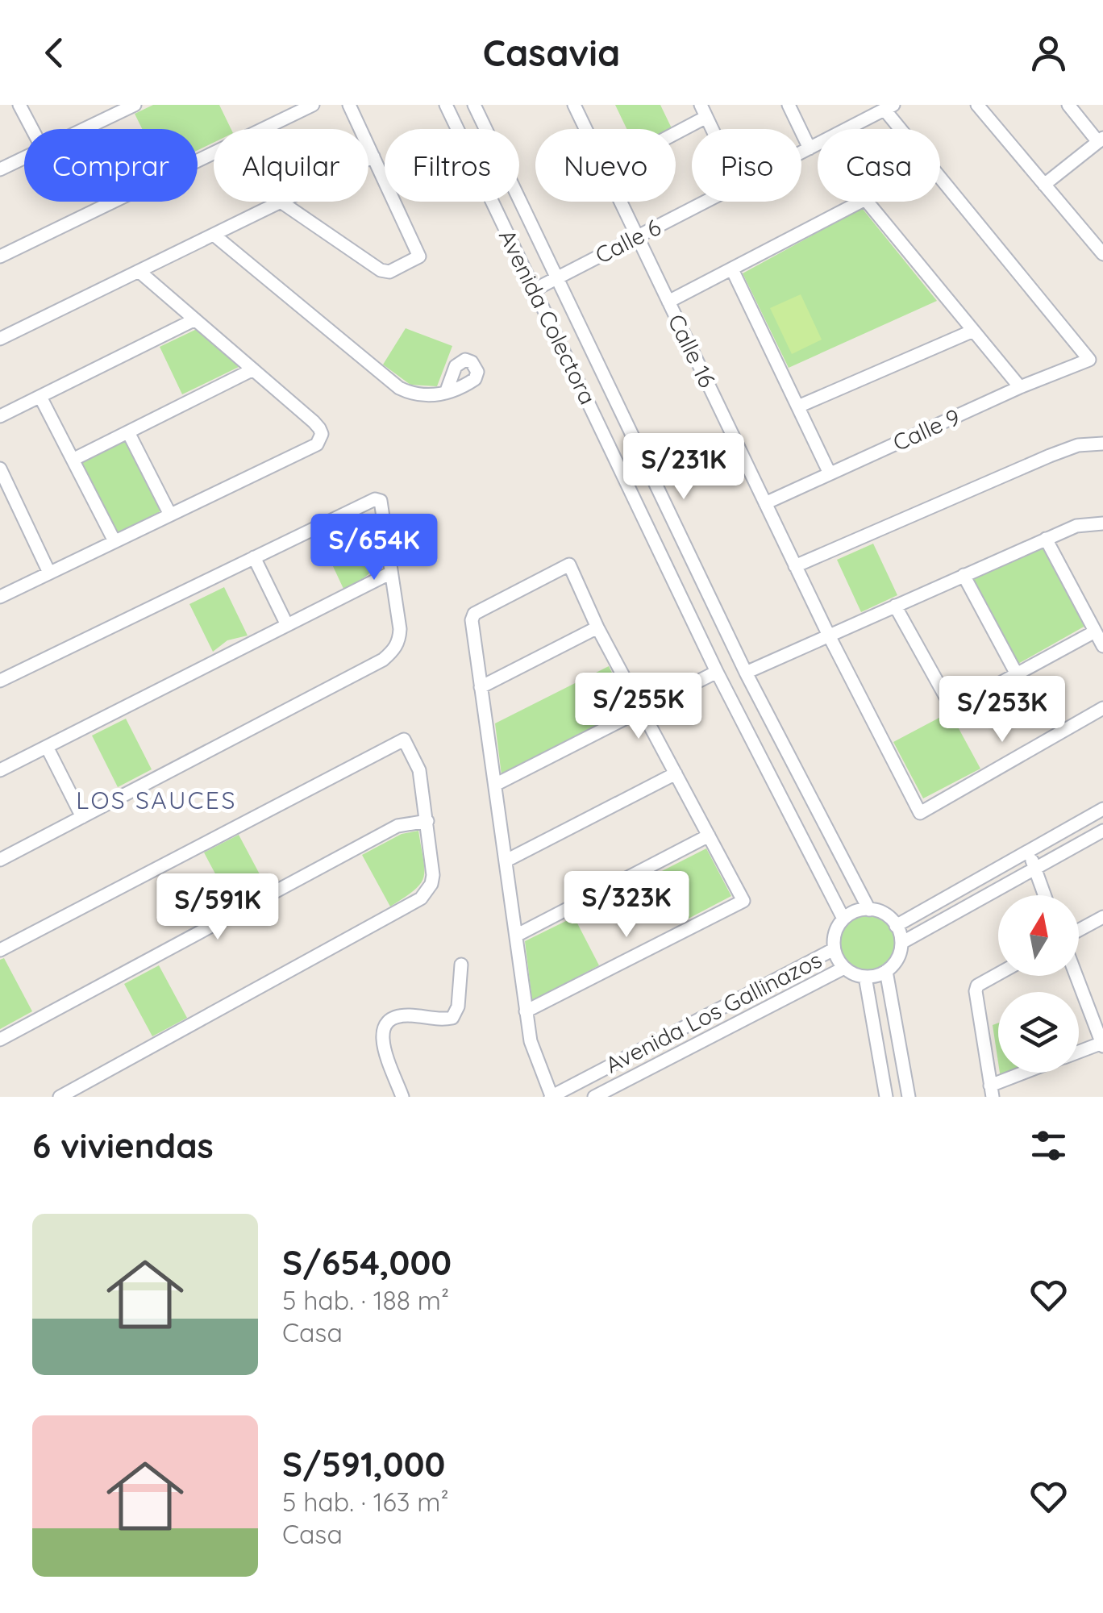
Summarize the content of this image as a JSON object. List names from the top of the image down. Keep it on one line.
{"streets":{"street":["Calle 6","Avenida Colectora","Calle 16","Calle 9","Avenida Los Gallinazos"]},"crossings":[["Calle 6","Avenida Colectora"],["Calle 6","Calle 16"],["Avenida Colectora","Avenida Los Gallinazos"],["Calle 16","Calle 9"]],"districts":["LOS SAUCES"],"north":"top","page":{"header":"Casavia","chip":["Comprar","Alquilar","Filtros","Nuevo","Piso","Casa"],"price":["S/231K","S/654K","S/255K","S/253K","S/323K","S/591K"],"heading":"6 viviendas","list":[{"name":"S/654,000","note":"5 hab. · 188 m² · Casa"},{"name":"S/591,000","note":"5 hab. · 163 m² · Casa"}]}}
